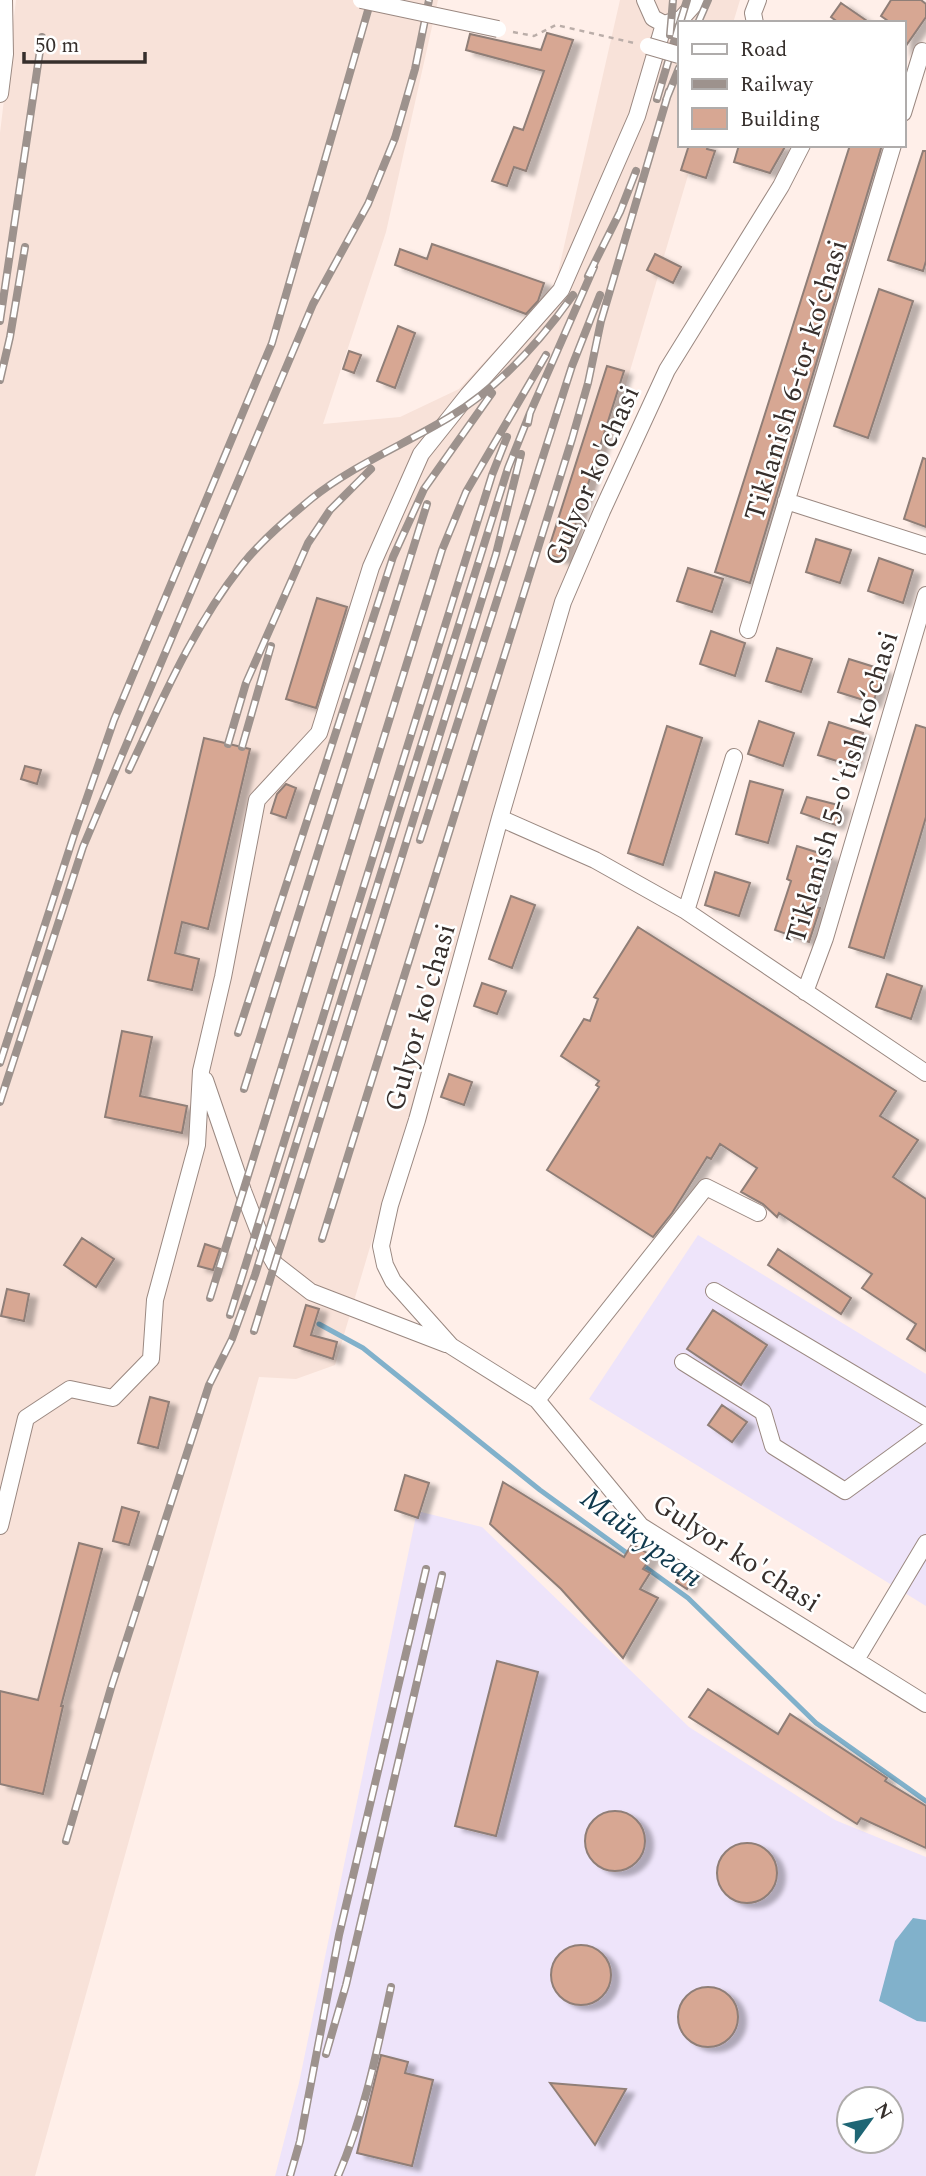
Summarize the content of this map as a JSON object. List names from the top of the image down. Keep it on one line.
{"streets":{"street":["Tiklanish 6-tor ko‘chasi","Gulyor ko'chasi","Tiklanish 5-o'tish ko‘chasi"]},"water":["Майкурган"],"legend":["Road","Railway","Building"],"scale_bar":"50 m","north":"top right"}
